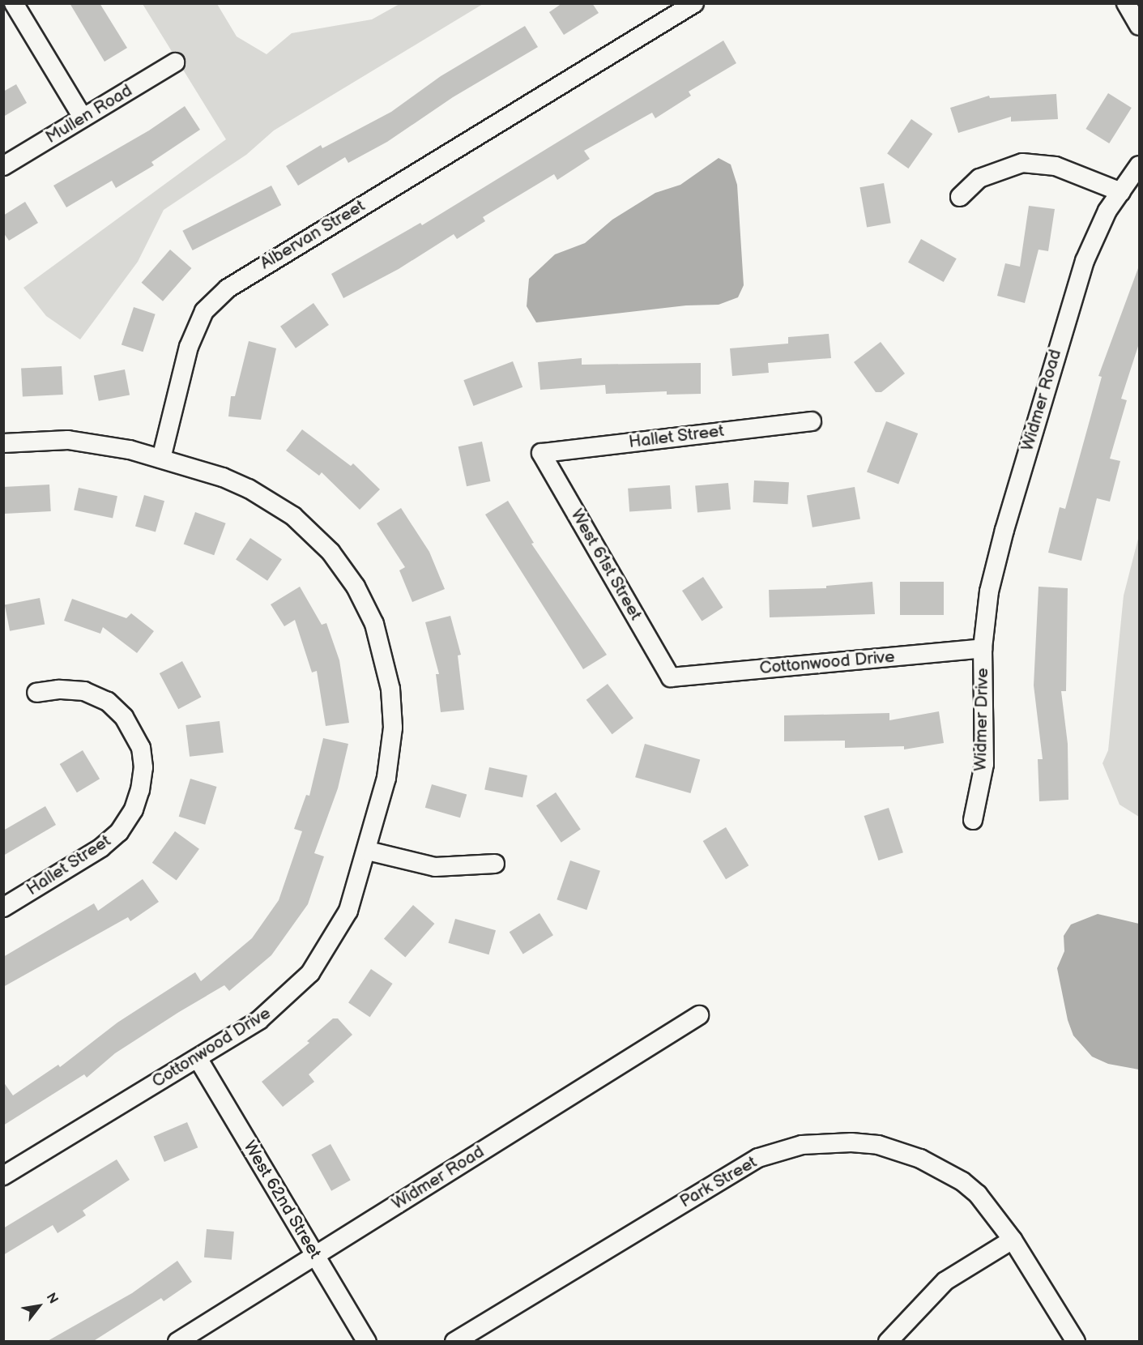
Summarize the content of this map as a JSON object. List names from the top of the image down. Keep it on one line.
{"streets":{"street":["Mullen Road","Albervan Street","Widmer Road","Hallet Street","West 61st Street","Cottonwood Drive","Widmer Drive","Park Street","West 62nd Street"]},"crossings":[["Albervan Street","Cottonwood Drive"],["Widmer Road","Cottonwood Drive"],["Widmer Road","Widmer Drive"],["Widmer Road","West 62nd Street"],["Hallet Street","West 61st Street"],["West 61st Street","Cottonwood Drive"],["Cottonwood Drive","Widmer Drive"],["Cottonwood Drive","West 62nd Street"]],"north":"top right"}
